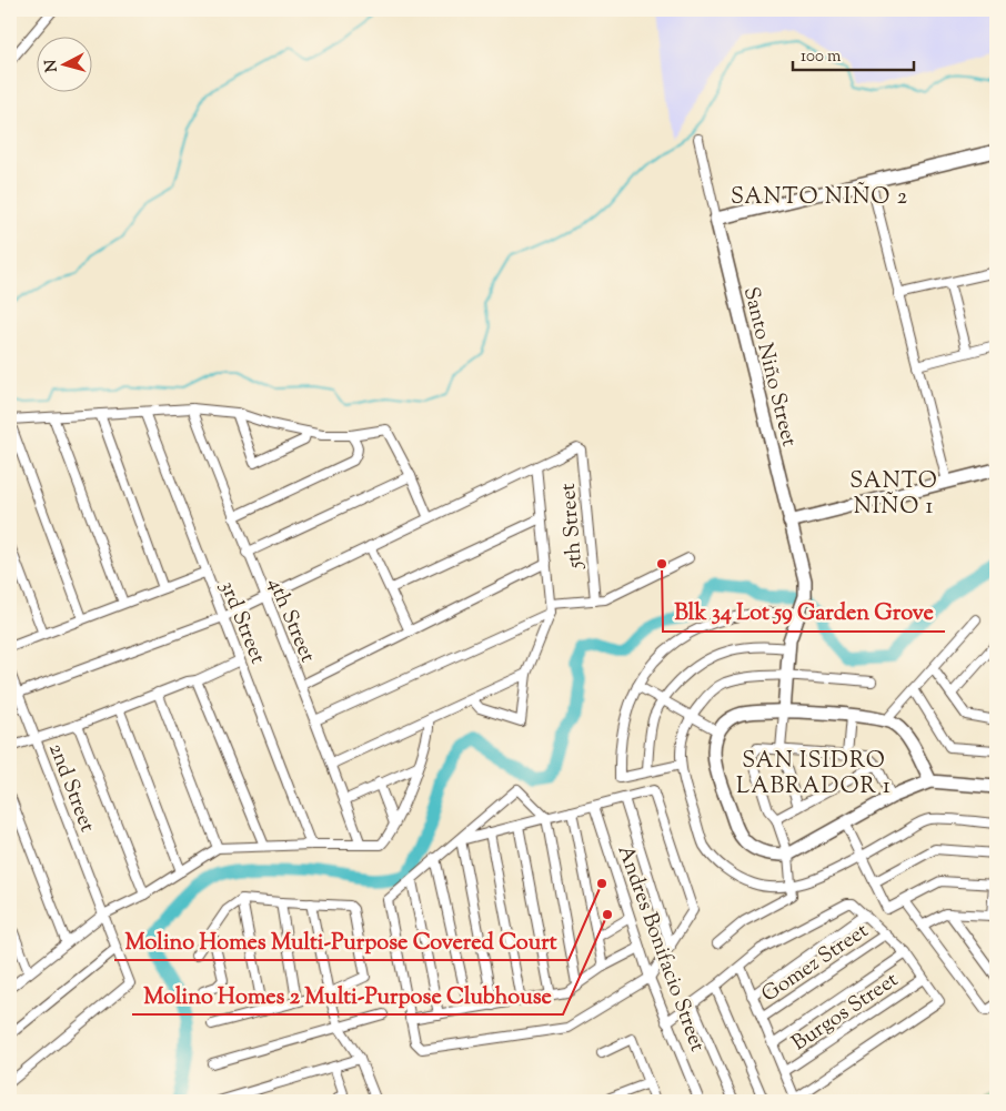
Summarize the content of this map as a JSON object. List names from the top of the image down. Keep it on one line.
{"streets":{"street":["Santo Niño Street","5th Street","4th Street","3rd Street","2nd Street","Andres Bonifacio Street","Gomez Street","Burgos Street"]},"districts":["SANTO NIÑO 2","SANTO NIÑO 1","SAN ISIDRO LABRADOR 1"],"places":["Blk 34 Lot 59 Garden Grove","Molino Homes Multi-Purpose Covered Court","Molino Homes 2 Multi-Purpose Clubhouse"],"scale_bar":"100 m","north":"left"}
